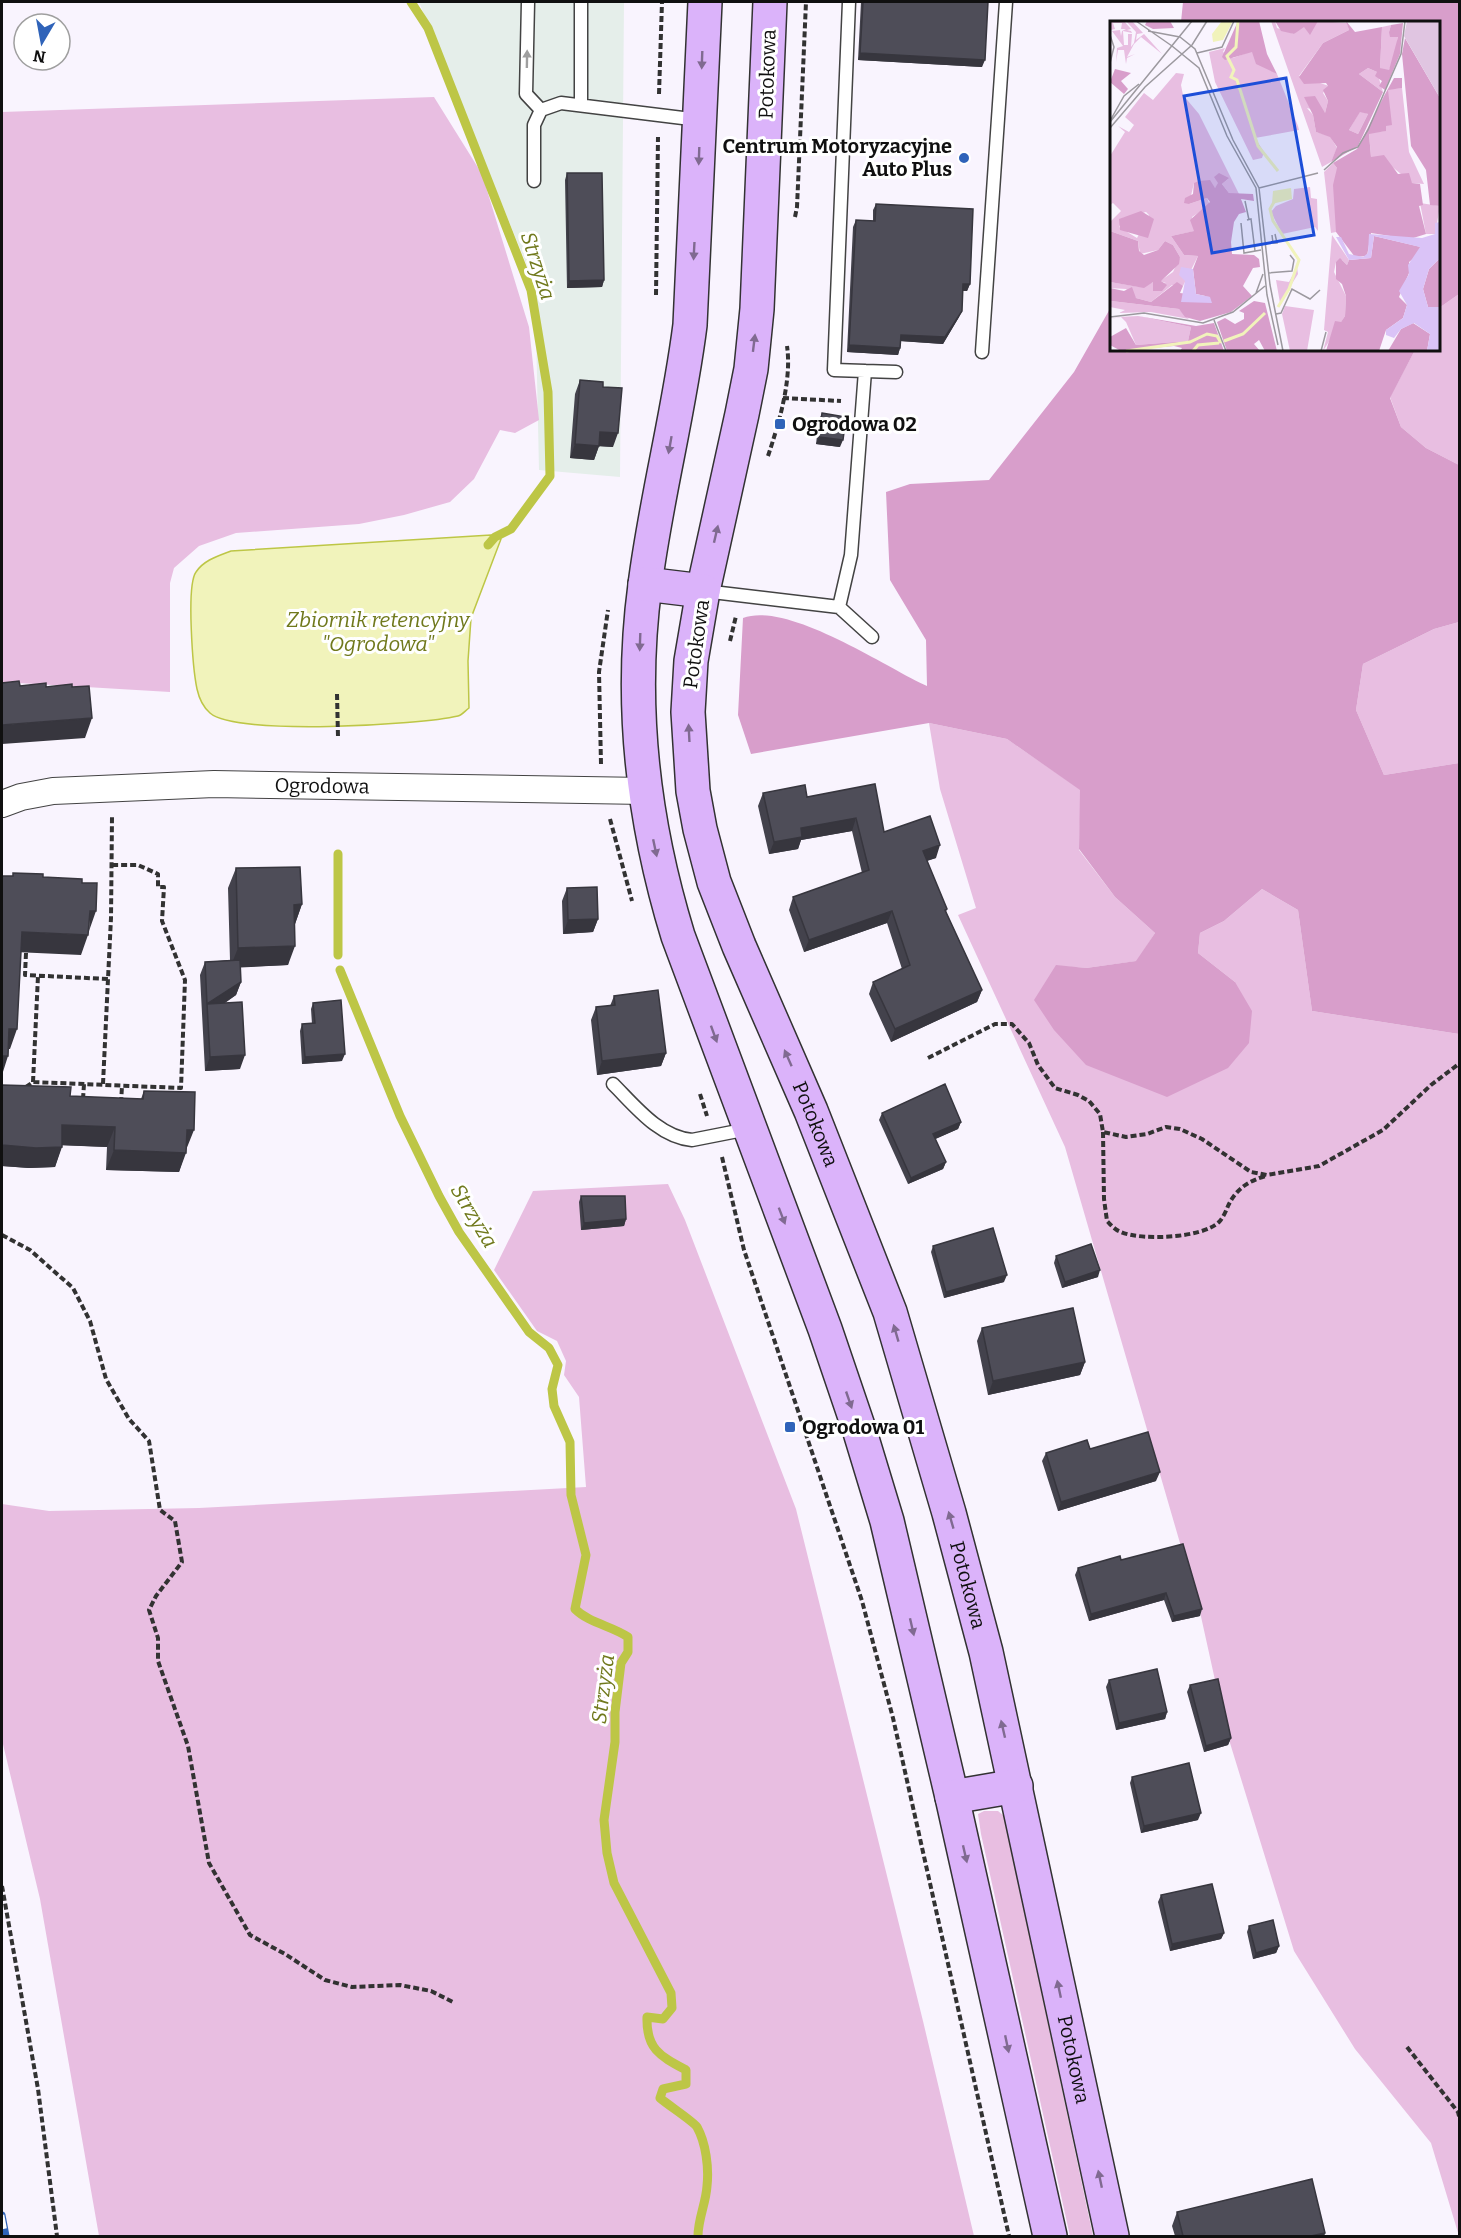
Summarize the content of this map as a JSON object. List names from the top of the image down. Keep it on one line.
{"streets":{"main road":["Potokowa"],"street":["Ogrodowa"]},"water":["Strzyża","Zbiornik retencyjny \"Ogrodowa\""],"places":{"other":["Centrum Motoryzacyjne Auto Plus"],"transit":["Ogrodowa 02","Ogrodowa 01"]},"north":"bottom"}
